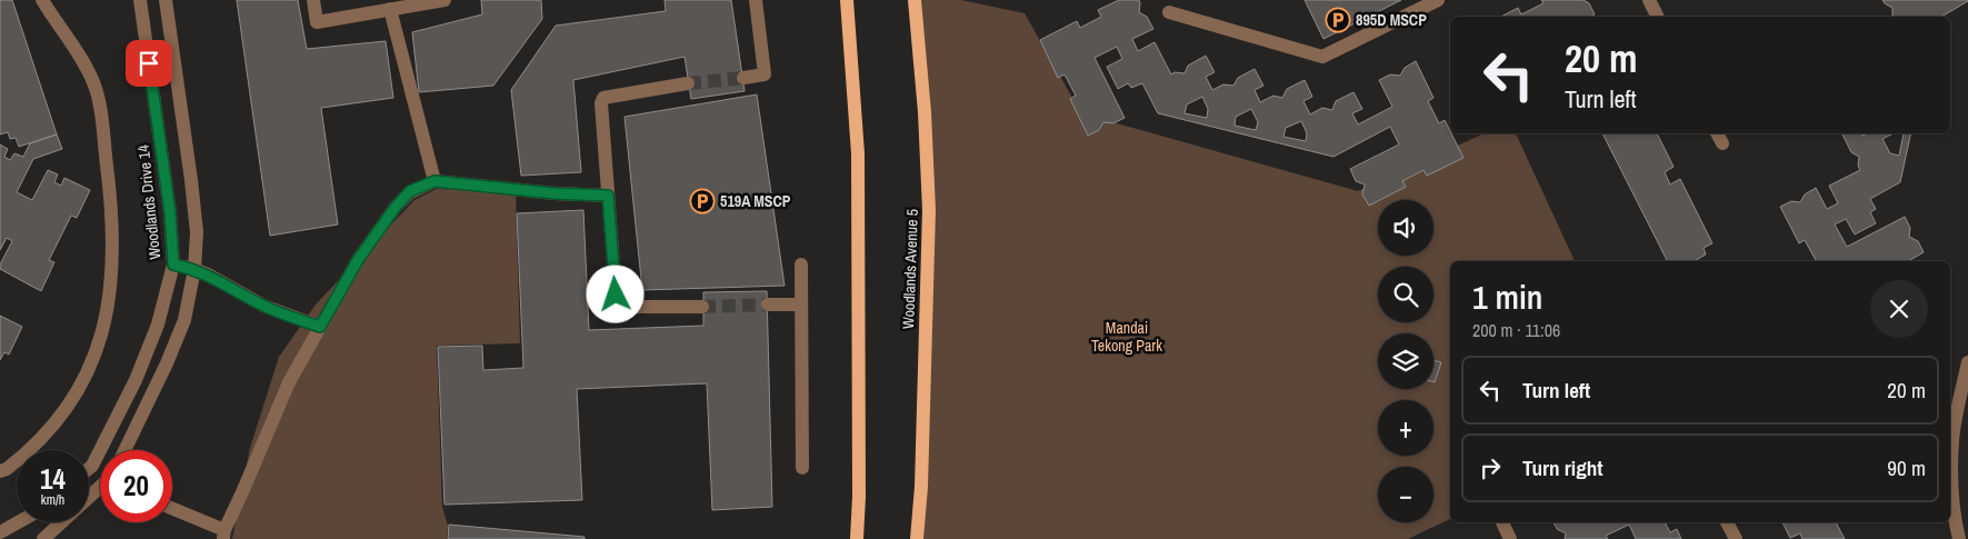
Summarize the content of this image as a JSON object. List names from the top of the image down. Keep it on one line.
{"streets":{"main road":["Woodlands Avenue 5"],"street":["Woodlands Drive 14"]},"parks":["Mandai Tekong Park"],"places":{"parking":["895D MSCP","519A MSCP"]},"page":{"turn":["20 m","Turn left"],"map_buttons":["+","−"],"heading":["1 min","200 m · 11:06"],"list":[{"name":"Turn left","value":"20 m"},{"name":"Turn right","value":"90 m"}],"speed":"14 km/h","limit":"20"}}
